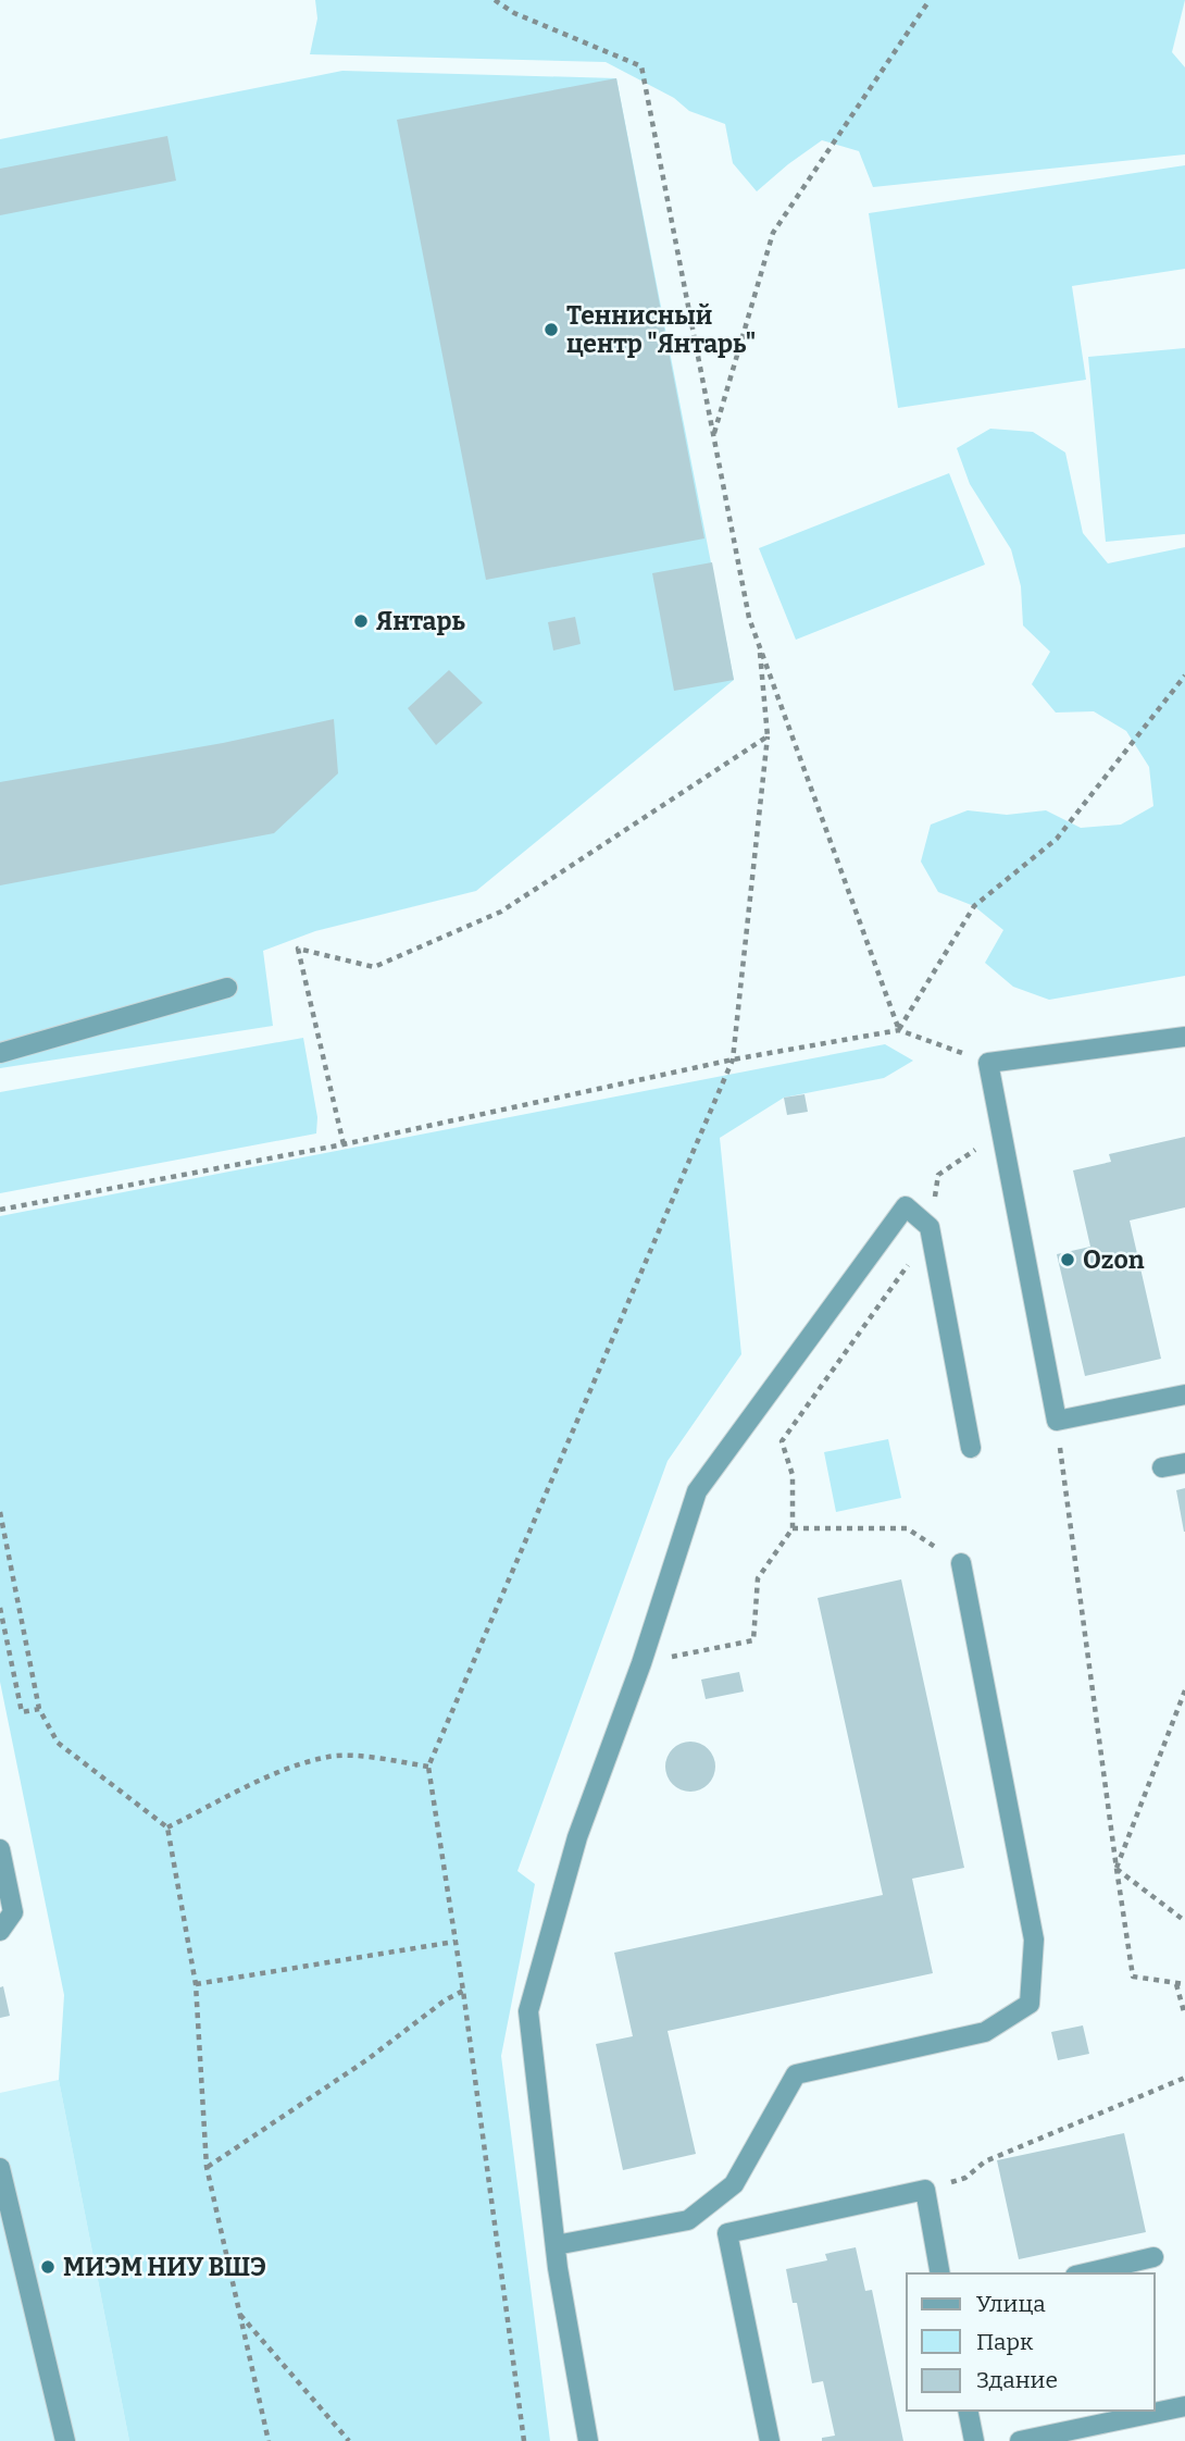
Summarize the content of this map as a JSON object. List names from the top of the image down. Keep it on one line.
{"places":["Теннисный центр \"Янтарь\"","Янтарь","Ozon","МИЭМ НИУ ВШЭ"],"legend":["Улица","Парк","Здание"]}
